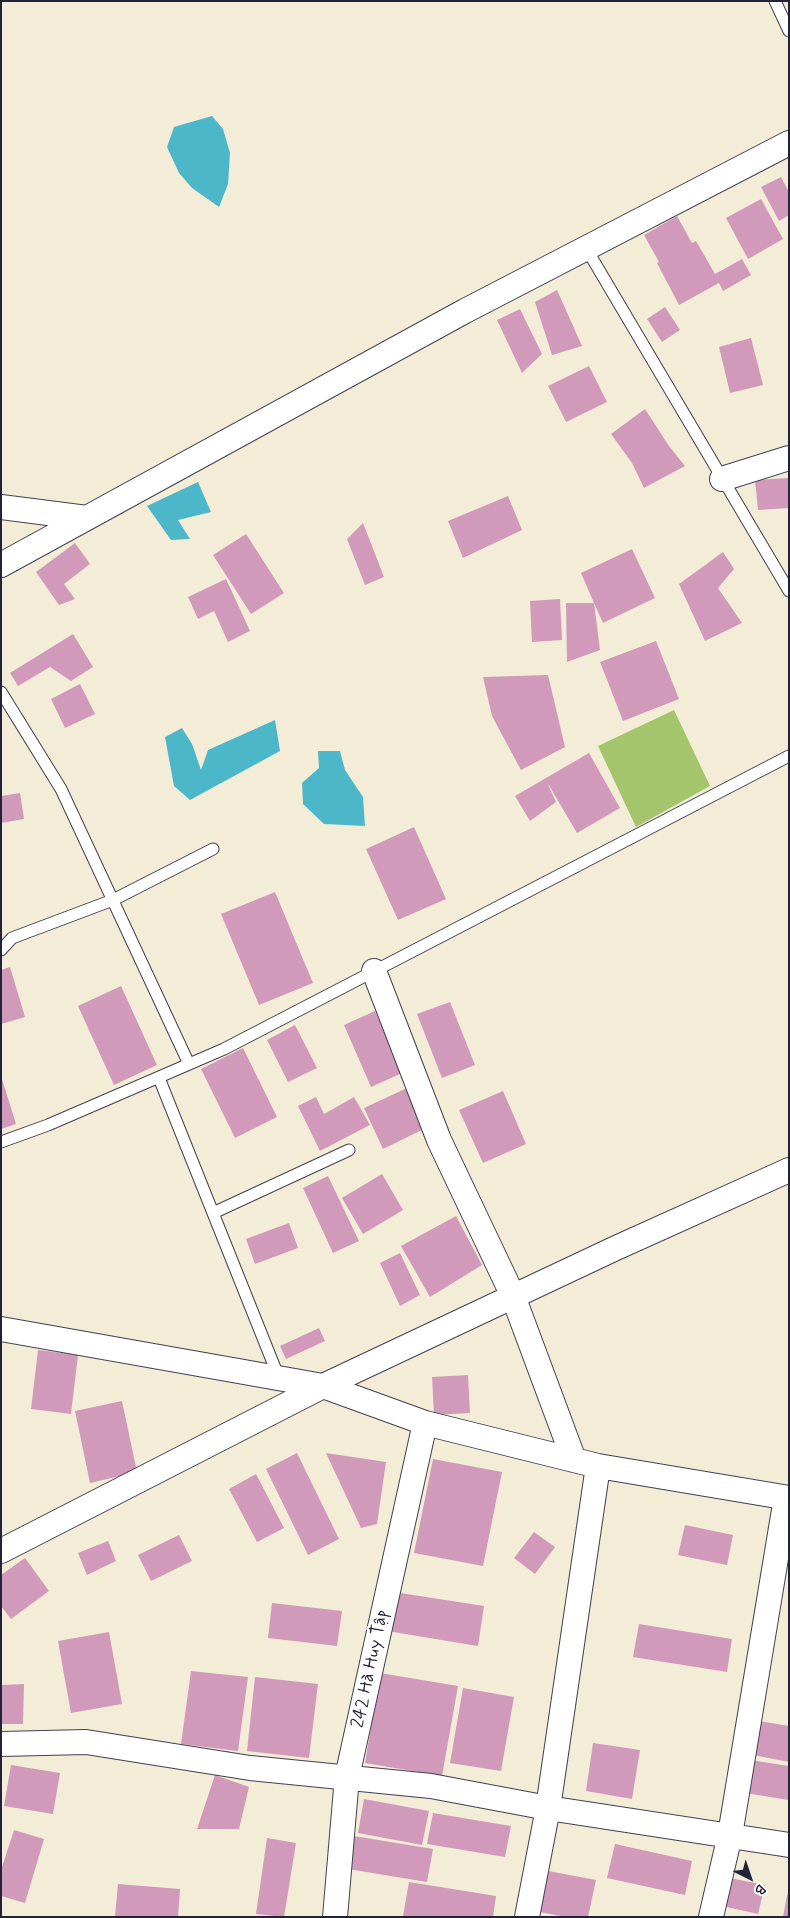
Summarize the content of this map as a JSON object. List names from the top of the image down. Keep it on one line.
{"streets":{"street":["242 Hà Huy Tập"]},"north":"bottom right"}
